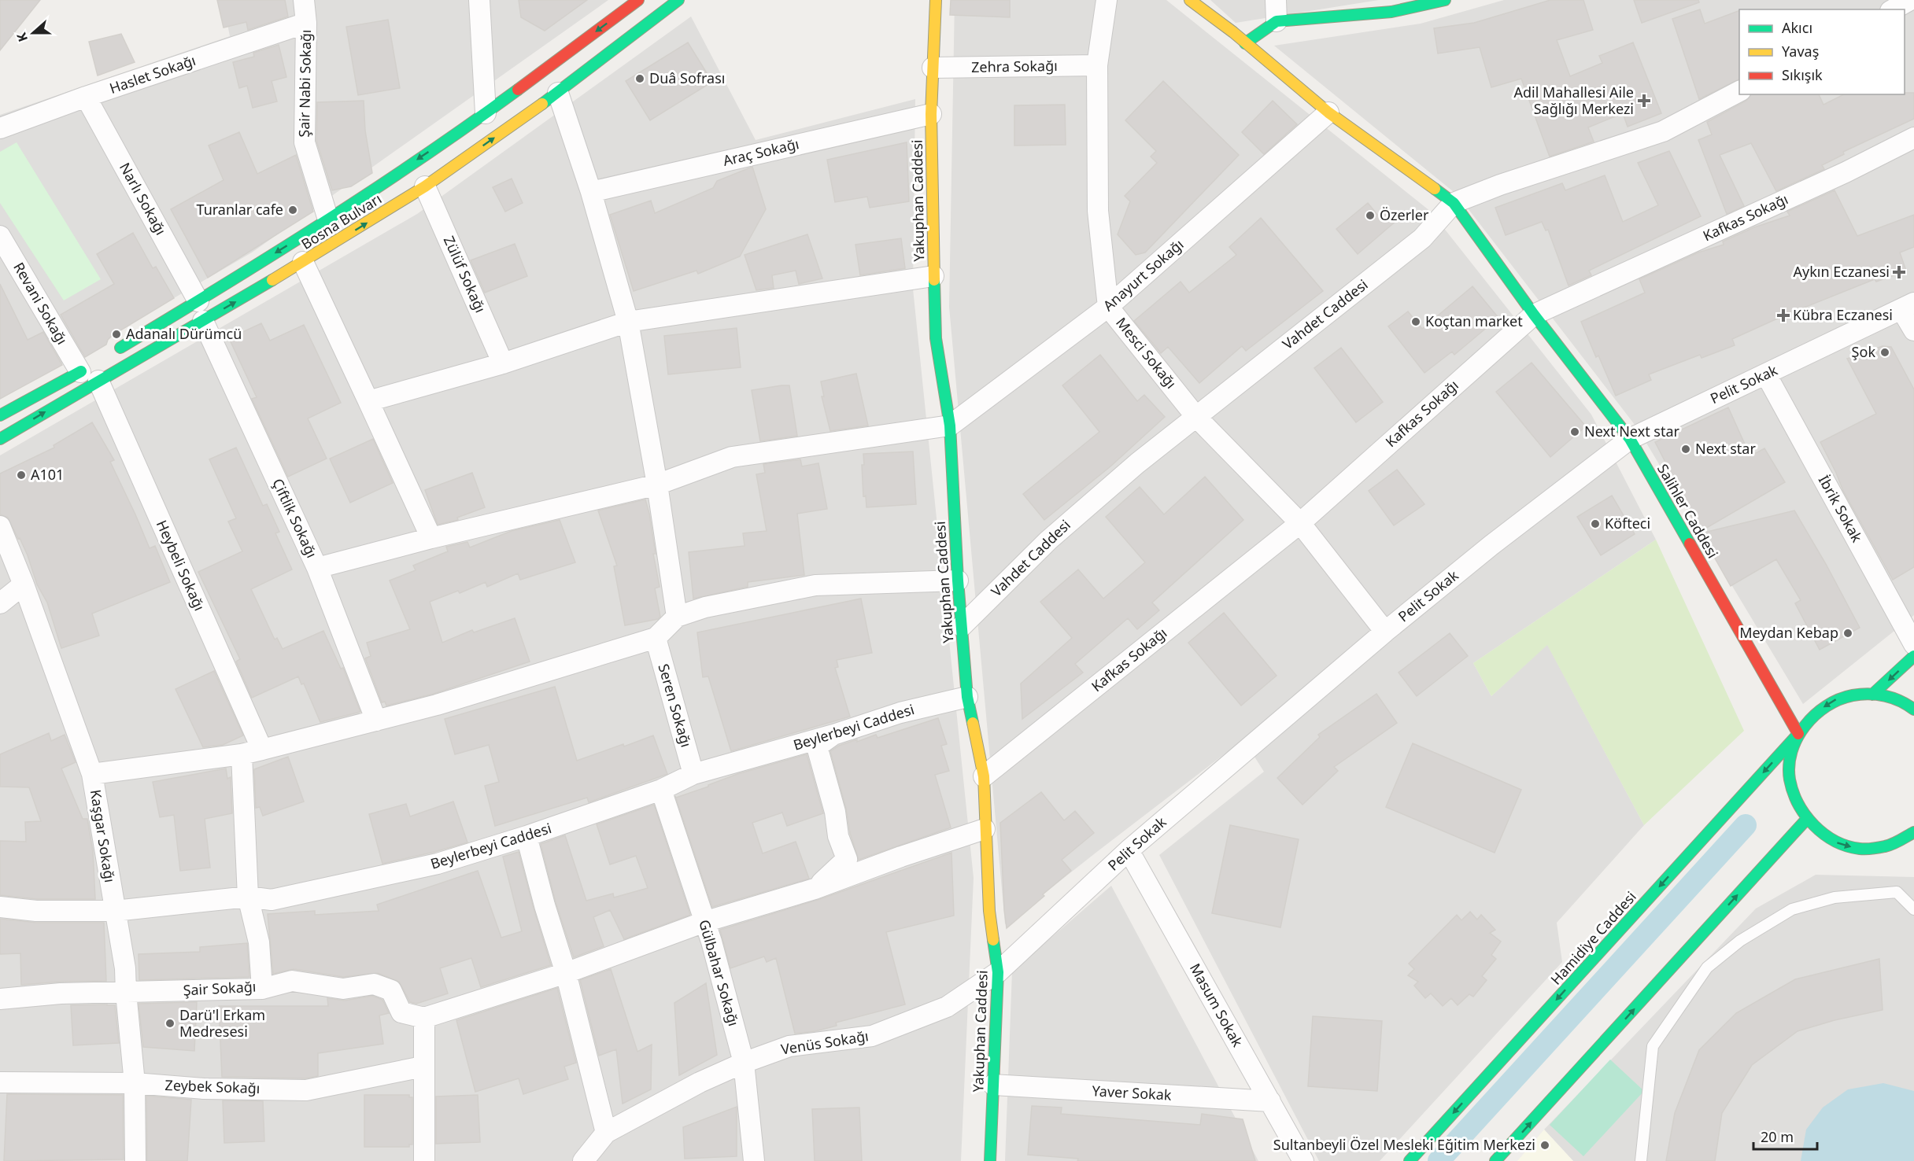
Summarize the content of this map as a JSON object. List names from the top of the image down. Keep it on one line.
{"streets":{"street":["Zehra Sokağı","Haslet Sokağı","Şair Nabi Sokağı","Araç Sokağı","Narlı Sokağı","Yakuphan Caddesi","Kafkas Sokağı","Bosna Bulvarı","Zülüf Sokağı","Anayurt Sokağı","Revani Sokağı","Vahdet Caddesi","Mesci Sokağı","Pelit Sokak","İbrik Sokak","Salihler Caddesi","Çiftlik Sokağı","Heybeli Sokağı","Seren Sokağı","Beylerbeyi Caddesi","Kaşgar Sokağı","Hamidiye Caddesi","Gülbahar Sokağı","Şair Sokağı","Masum Sokak","Venüs Sokağı","Zeybek Sokağı","Yaver Sokak"]},"crossings":[["Zehra Sokağı","Yakuphan Caddesi"],["Zehra Sokağı","Mesci Sokağı"],["Haslet Sokağı","Şair Nabi Sokağı"],["Haslet Sokağı","Narlı Sokağı"],["Şair Nabi Sokağı","Bosna Bulvarı"],["Araç Sokağı","Yakuphan Caddesi"],["Narlı Sokağı","Bosna Bulvarı"],["Yakuphan Caddesi","Kafkas Sokağı"],["Yakuphan Caddesi","Anayurt Sokağı"],["Yakuphan Caddesi","Vahdet Caddesi"],["Yakuphan Caddesi","Pelit Sokak"],["Yakuphan Caddesi","Beylerbeyi Caddesi"],["Yakuphan Caddesi","Venüs Sokağı"],["Yakuphan Caddesi","Yaver Sokak"],["Kafkas Sokağı","Mesci Sokağı"],["Kafkas Sokağı","Salihler Caddesi"],["Bosna Bulvarı","Zülüf Sokağı"],["Bosna Bulvarı","Revani Sokağı"],["Bosna Bulvarı","Çiftlik Sokağı"],["Bosna Bulvarı","Heybeli Sokağı"],["Anayurt Sokağı","Mesci Sokağı"],["Anayurt Sokağı","Salihler Caddesi"],["Revani Sokağı","Heybeli Sokağı"],["Vahdet Caddesi","Mesci Sokağı"],["Vahdet Caddesi","Salihler Caddesi"],["Mesci Sokağı","Pelit Sokak"],["Pelit Sokak","İbrik Sokak"],["Pelit Sokak","Salihler Caddesi"],["Pelit Sokak","Masum Sokak"],["Pelit Sokak","Venüs Sokağı"],["Salihler Caddesi","Hamidiye Caddesi"],["Seren Sokağı","Beylerbeyi Caddesi"],["Beylerbeyi Caddesi","Kaşgar Sokağı"],["Beylerbeyi Caddesi","Gülbahar Sokağı"],["Beylerbeyi Caddesi","Şair Sokağı"],["Kaşgar Sokağı","Şair Sokağı"],["Kaşgar Sokağı","Zeybek Sokağı"],["Gülbahar Sokağı","Venüs Sokağı"],["Masum Sokak","Yaver Sokak"]],"places":{"other":["Duâ Sofrası","Turanlar cafe","Özerler","Koçtan market","Adanalı Dürümcü","Şok","Next Next star","Next star","A101","Köfteci","Meydan Kebap","Darü'l Erkam Medresesi","Sultanbeyli Özel Mesleki Eğitim Merkezi"],"health":["Adil Mahallesi Aile Sağlığı Merkezi","Aykın Eczanesi","Kübra Eczanesi"]},"legend":["Akıcı","Yavaş","Sıkışık"],"scale_bar":"20 m","north":"left"}
